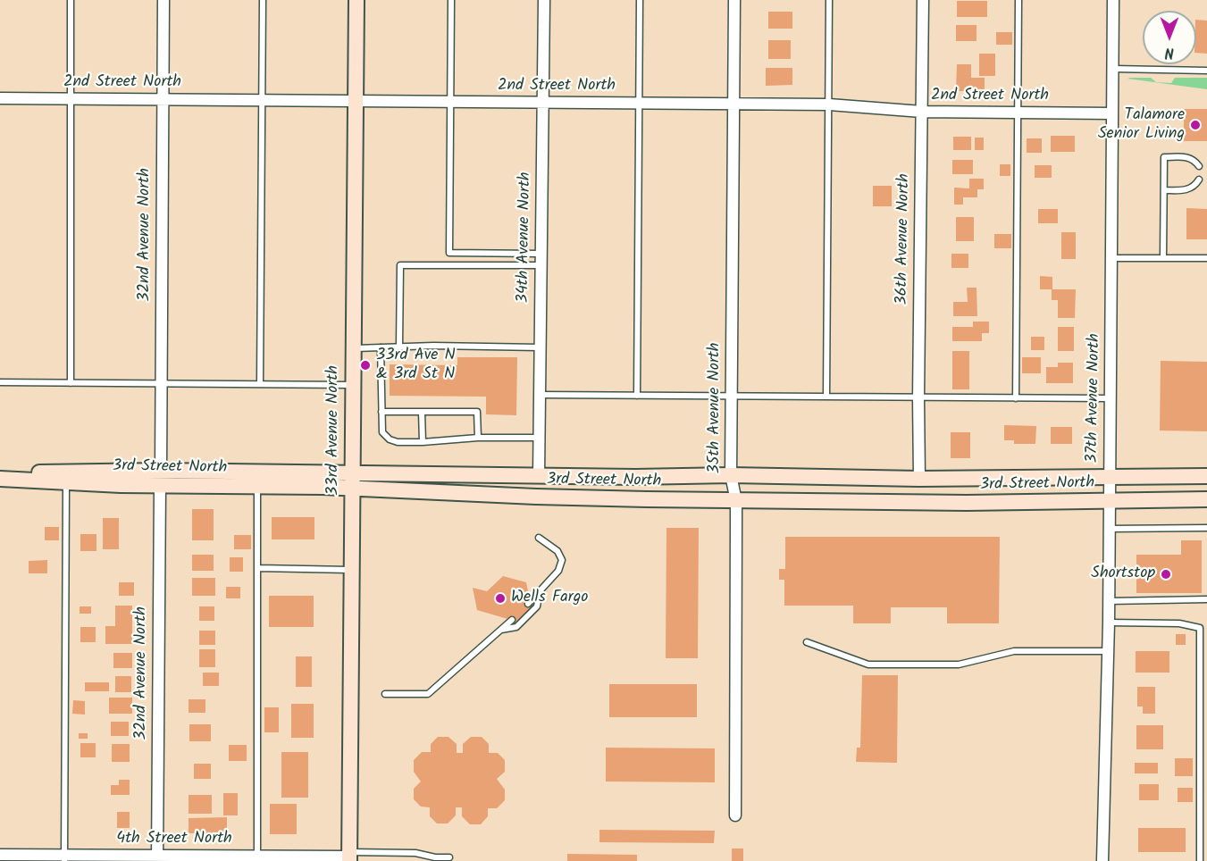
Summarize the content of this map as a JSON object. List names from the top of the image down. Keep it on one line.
{"streets":{"main road":["33rd Avenue North","3rd Street North"],"street":["2nd Street North","32nd Avenue North","34th Avenue North","36th Avenue North","37th Avenue North","35th Avenue North","4th Street North"]},"crossings":[["2nd Street North","32nd Avenue North"],["2nd Street North","34th Avenue North"],["2nd Street North","36th Avenue North"],["2nd Street North","37th Avenue North"],["2nd Street North","35th Avenue North"],["2nd Street North","33rd Avenue North"],["32nd Avenue North","3rd Street North"],["32nd Avenue North","4th Street North"],["34th Avenue North","3rd Street North"],["36th Avenue North","3rd Street North"],["37th Avenue North","3rd Street North"],["35th Avenue North","3rd Street North"],["33rd Avenue North","3rd Street North"],["33rd Avenue North","4th Street North"]],"places":["Talamore Senior Living","33rd Ave N & 3rd St N","Shortstop","Wells Fargo"],"north":"bottom"}
